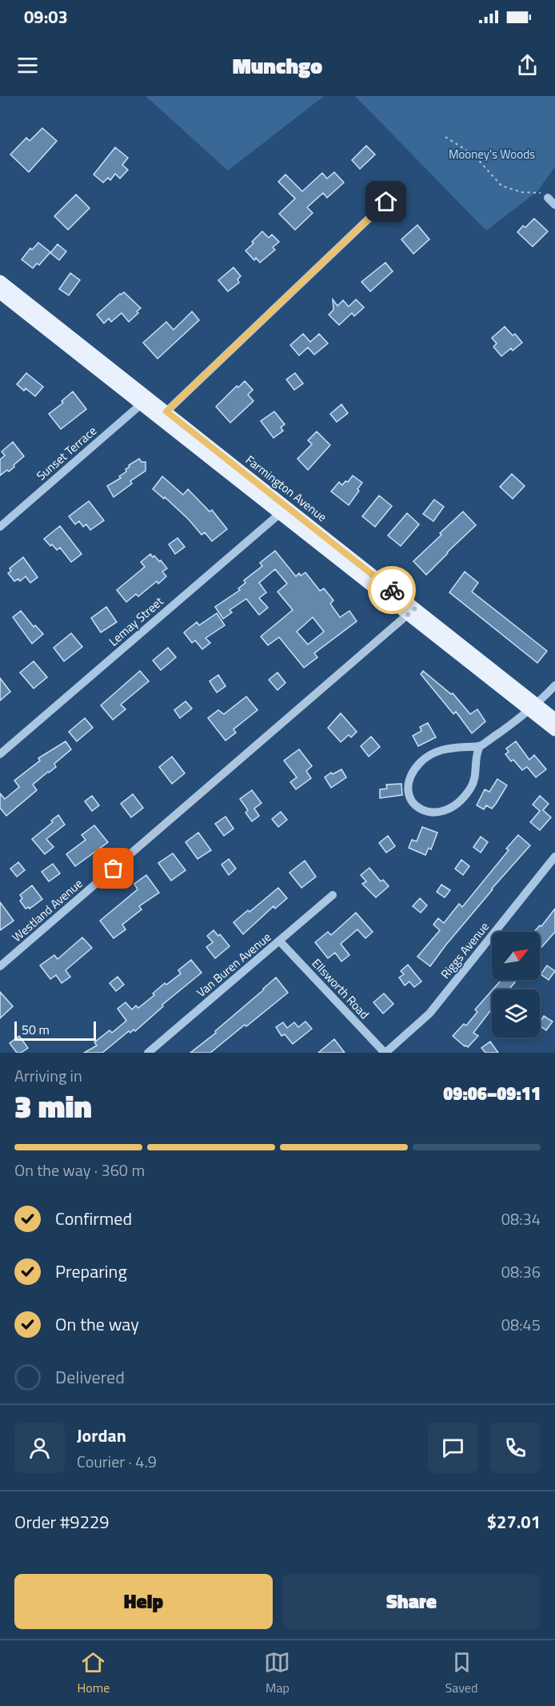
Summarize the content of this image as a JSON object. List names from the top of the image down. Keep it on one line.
{"streets":{"main road":["Farmington Avenue"],"street":["Sunset Terrace","Lemay Street","Westland Avenue","Riggs Avenue","Van Buren Avenue","Ellsworth Road"]},"crossings":[["Sunset Terrace","Farmington Avenue"],["Farmington Avenue","Lemay Street"],["Farmington Avenue","Westland Avenue"],["Riggs Avenue","Ellsworth Road"],["Van Buren Avenue","Ellsworth Road"]],"parks":["Mooney's Woods"],"scale_bar":"50 m","north":"top right","page":{"status":"09:03","header":"Munchgo","scale":"50 m","heading":["3 min","Arriving in","09:06–09:11"],"panel":["Jordan","Courier · 4.9","Order #9229","$27.01"],"bar":"On the way · 360 m","list":[["Confirmed","08:34"],["Preparing","08:36"],["On the way","08:45"],"Delivered"],"buttons":["Help","Share"],"tabs":["Home","Map","Saved"]}}
